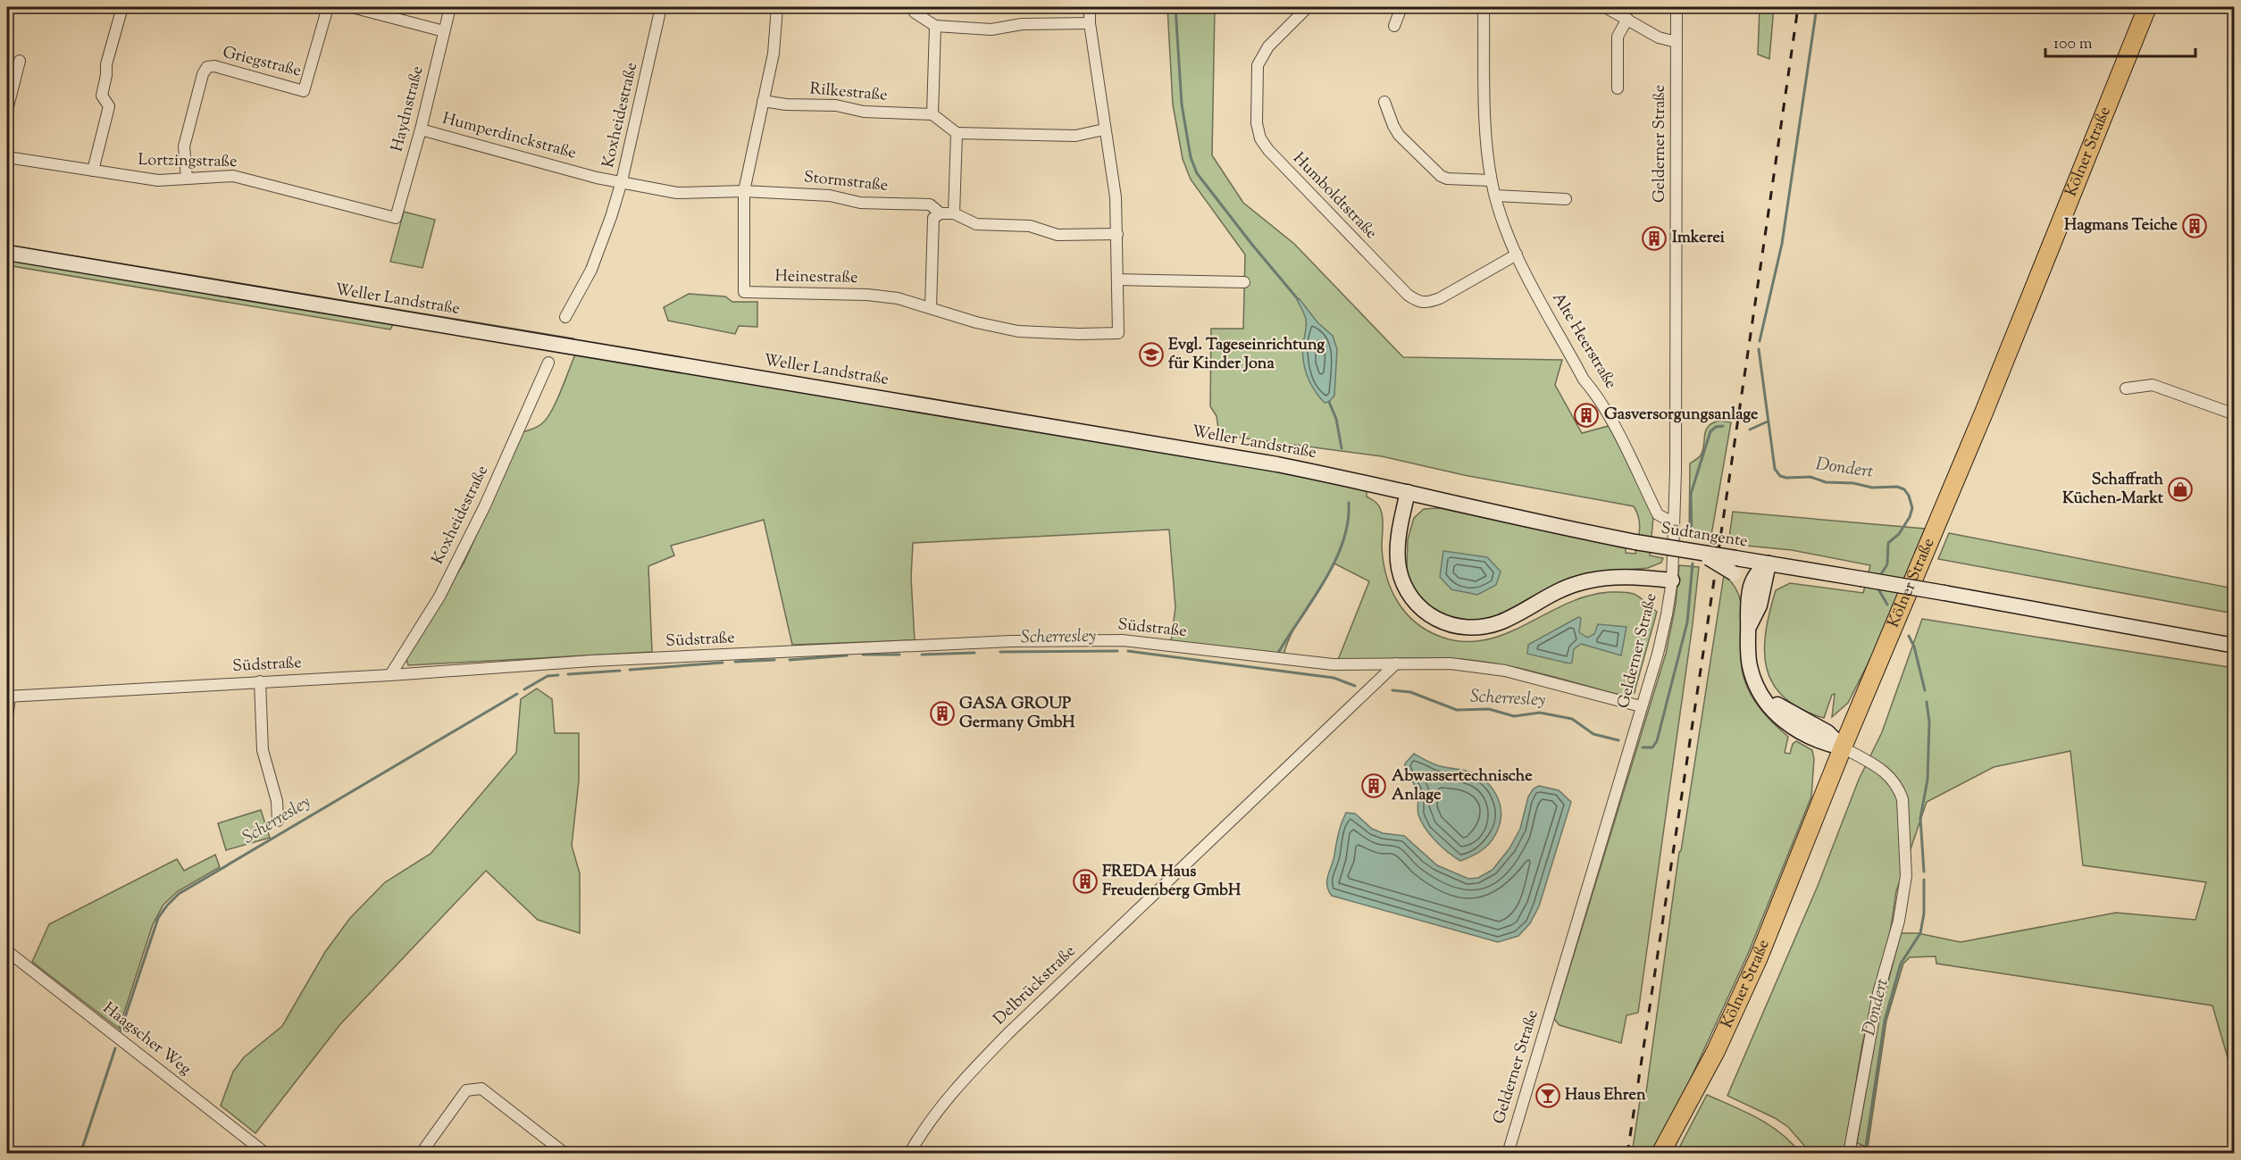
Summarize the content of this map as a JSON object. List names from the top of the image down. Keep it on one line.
{"streets":{"main road":["Kölner Straße","Weller Landstraße","Südtangente"],"street":["Griegstraße","Rilkestraße","Haydnstraße","Koxheidestraße","Humperdinckstraße","Gelderner Straße","Lortzingstraße","Stormstraße","Humboldtstraße","Heinestraße","Alte Heerstraße","Südstraße","Delbrückstraße","Haagscher Weg"]},"crossings":[["Griegstraße","Lortzingstraße"],["Rilkestraße","Heinestraße"],["Haydnstraße","Humperdinckstraße"],["Haydnstraße","Lortzingstraße"],["Koxheidestraße","Humperdinckstraße"],["Koxheidestraße","Südstraße"],["Humperdinckstraße","Stormstraße"],["Humperdinckstraße","Heinestraße"],["Gelderner Straße","Alte Heerstraße"],["Gelderner Straße","Südstraße"],["Stormstraße","Heinestraße"],["Humboldtstraße","Alte Heerstraße"],["Weller Landstraße","Südtangente"],["Südstraße","Delbrückstraße"]],"water":["Dondert","Scherresley"],"places":{"building":["Hagmans Teiche","Imkerei","Gasversorgungsanlage","GASA GROUP Germany GmbH","Abwassertechnische Anlage","FREDA Haus Freudenberg GmbH"],"school or university":["Evgl. Tageseinrichtung für Kinder Jona"],"shop":["Schaffrath Küchen-Markt"],"bar":["Haus Ehren"]},"scale_bar":"100 m"}
